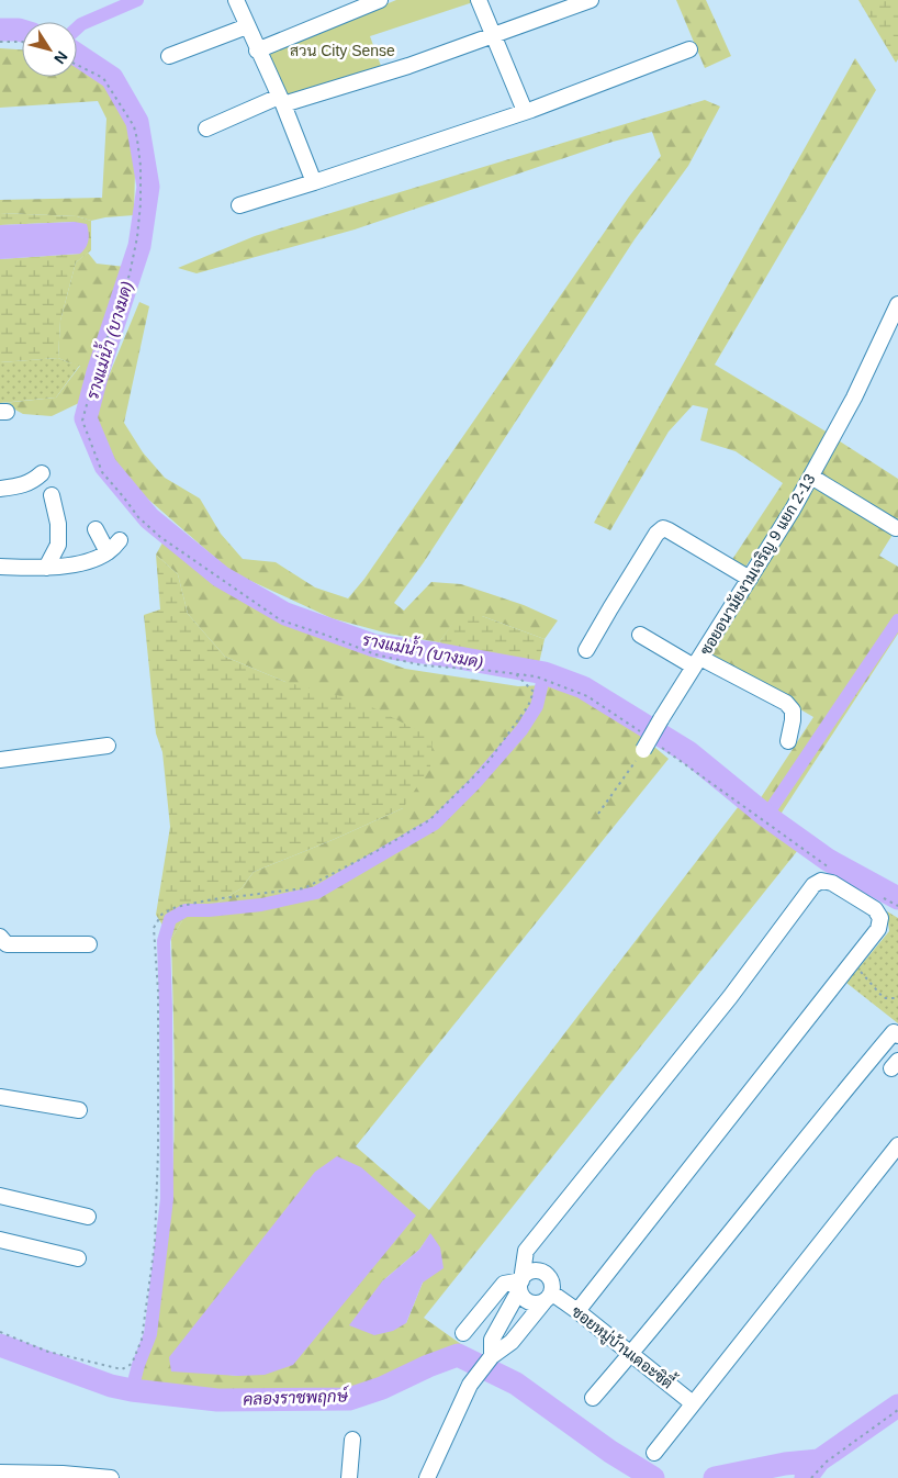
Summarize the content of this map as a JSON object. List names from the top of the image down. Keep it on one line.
{"streets":{"street":["ซอยอนามัยงามเจริญ 9 แยก 2-13","ซอยหมู่บ้านเดอะซิตี้"]},"water":["รางแม่น้ำ (บางมด)","คลองราชพฤกษ์"],"parks":["สวน City Sense"],"north":"bottom right"}
